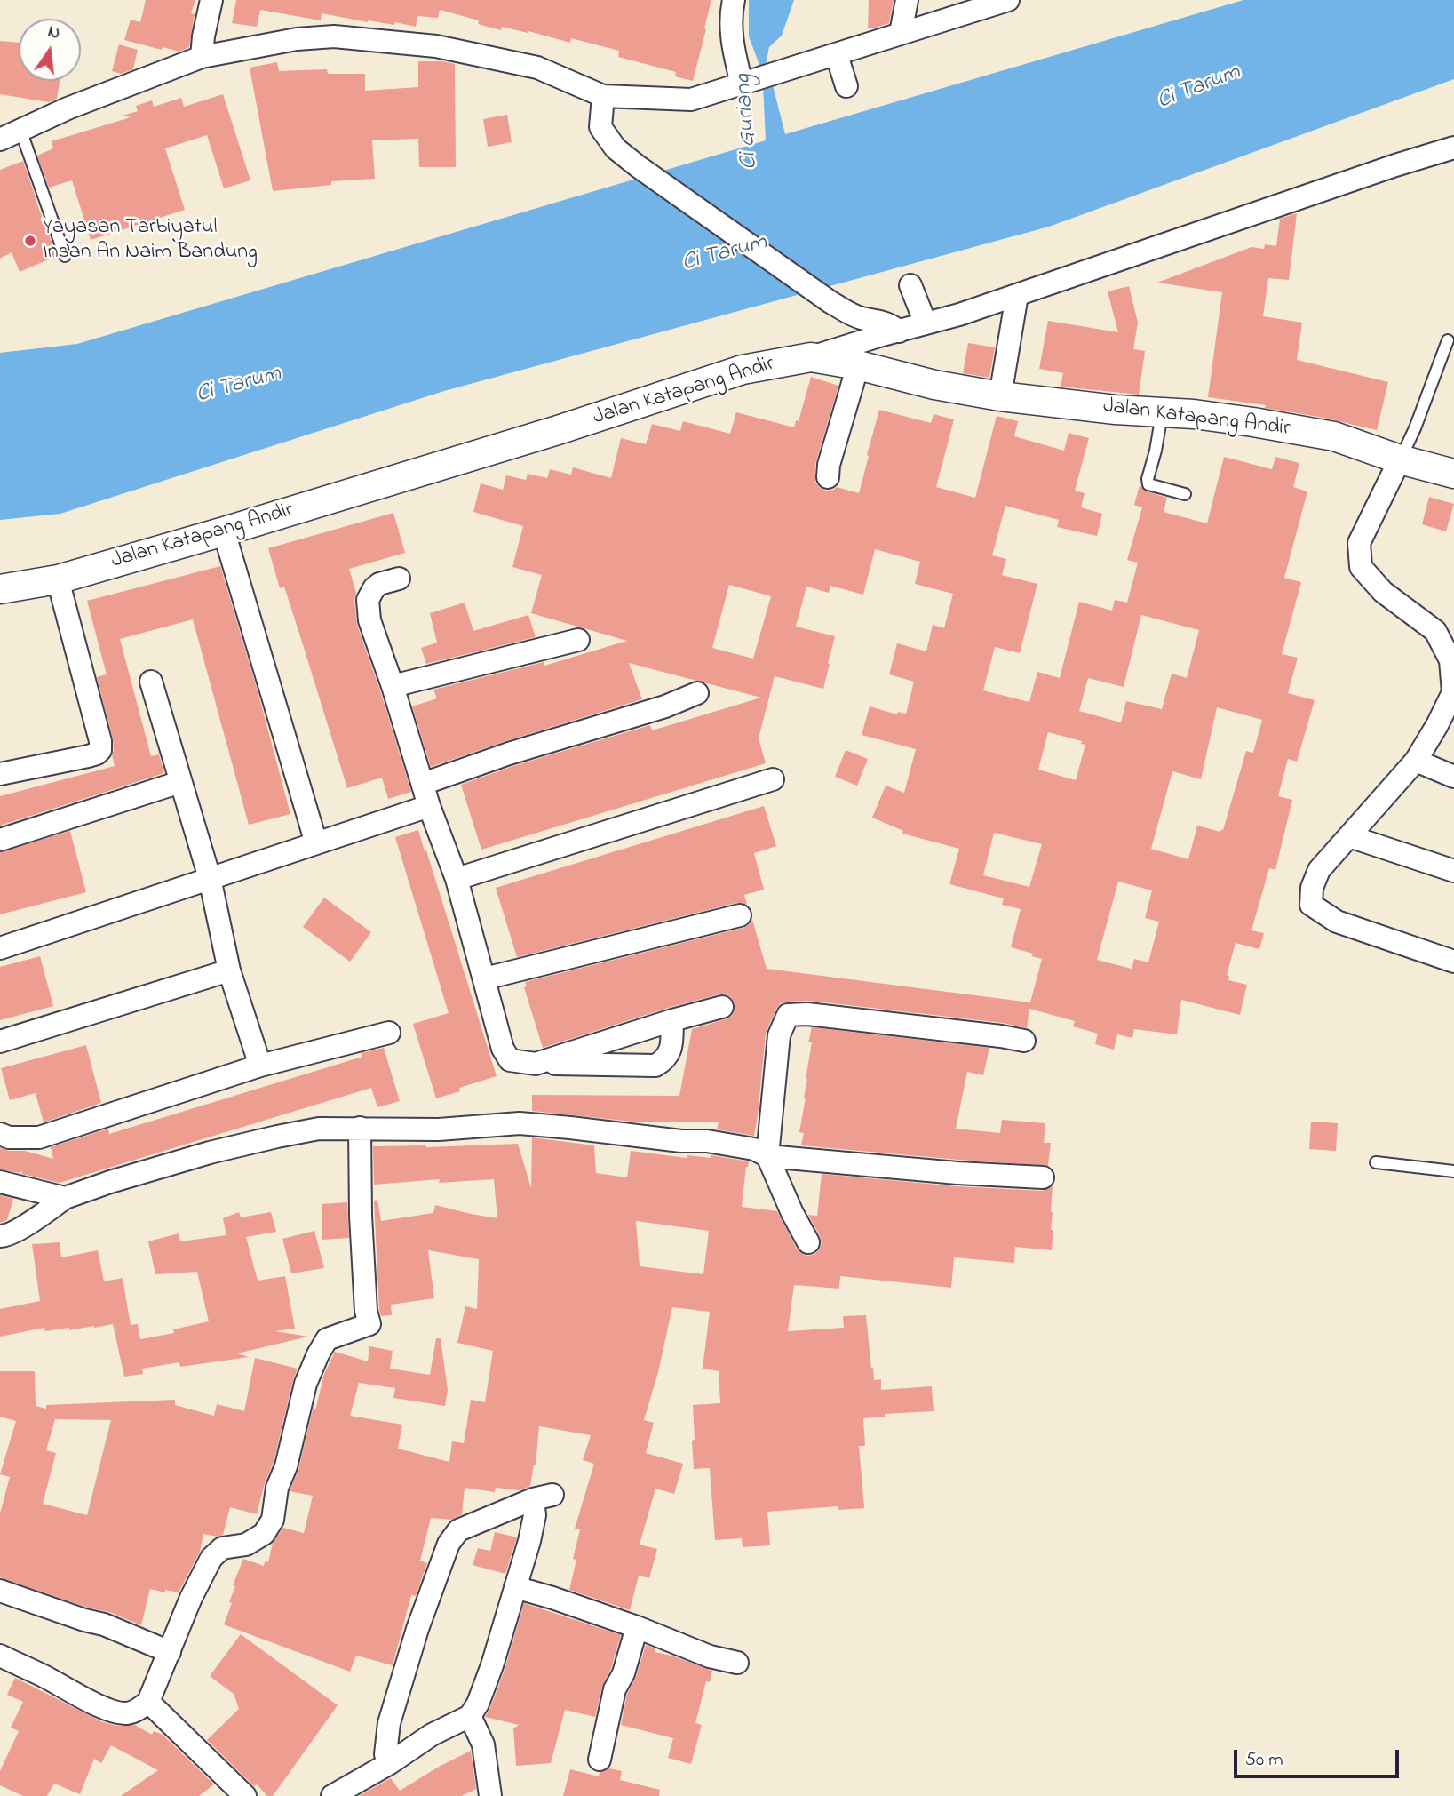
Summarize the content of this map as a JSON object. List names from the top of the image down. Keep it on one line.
{"streets":{"street":["Jalan Katapang Andir"]},"water":["Ci Tarum","Ci Guriang"],"places":["Yayasan Tarbiyatul Insan An Naim Bandung"],"scale_bar":"50 m","north":"top"}
